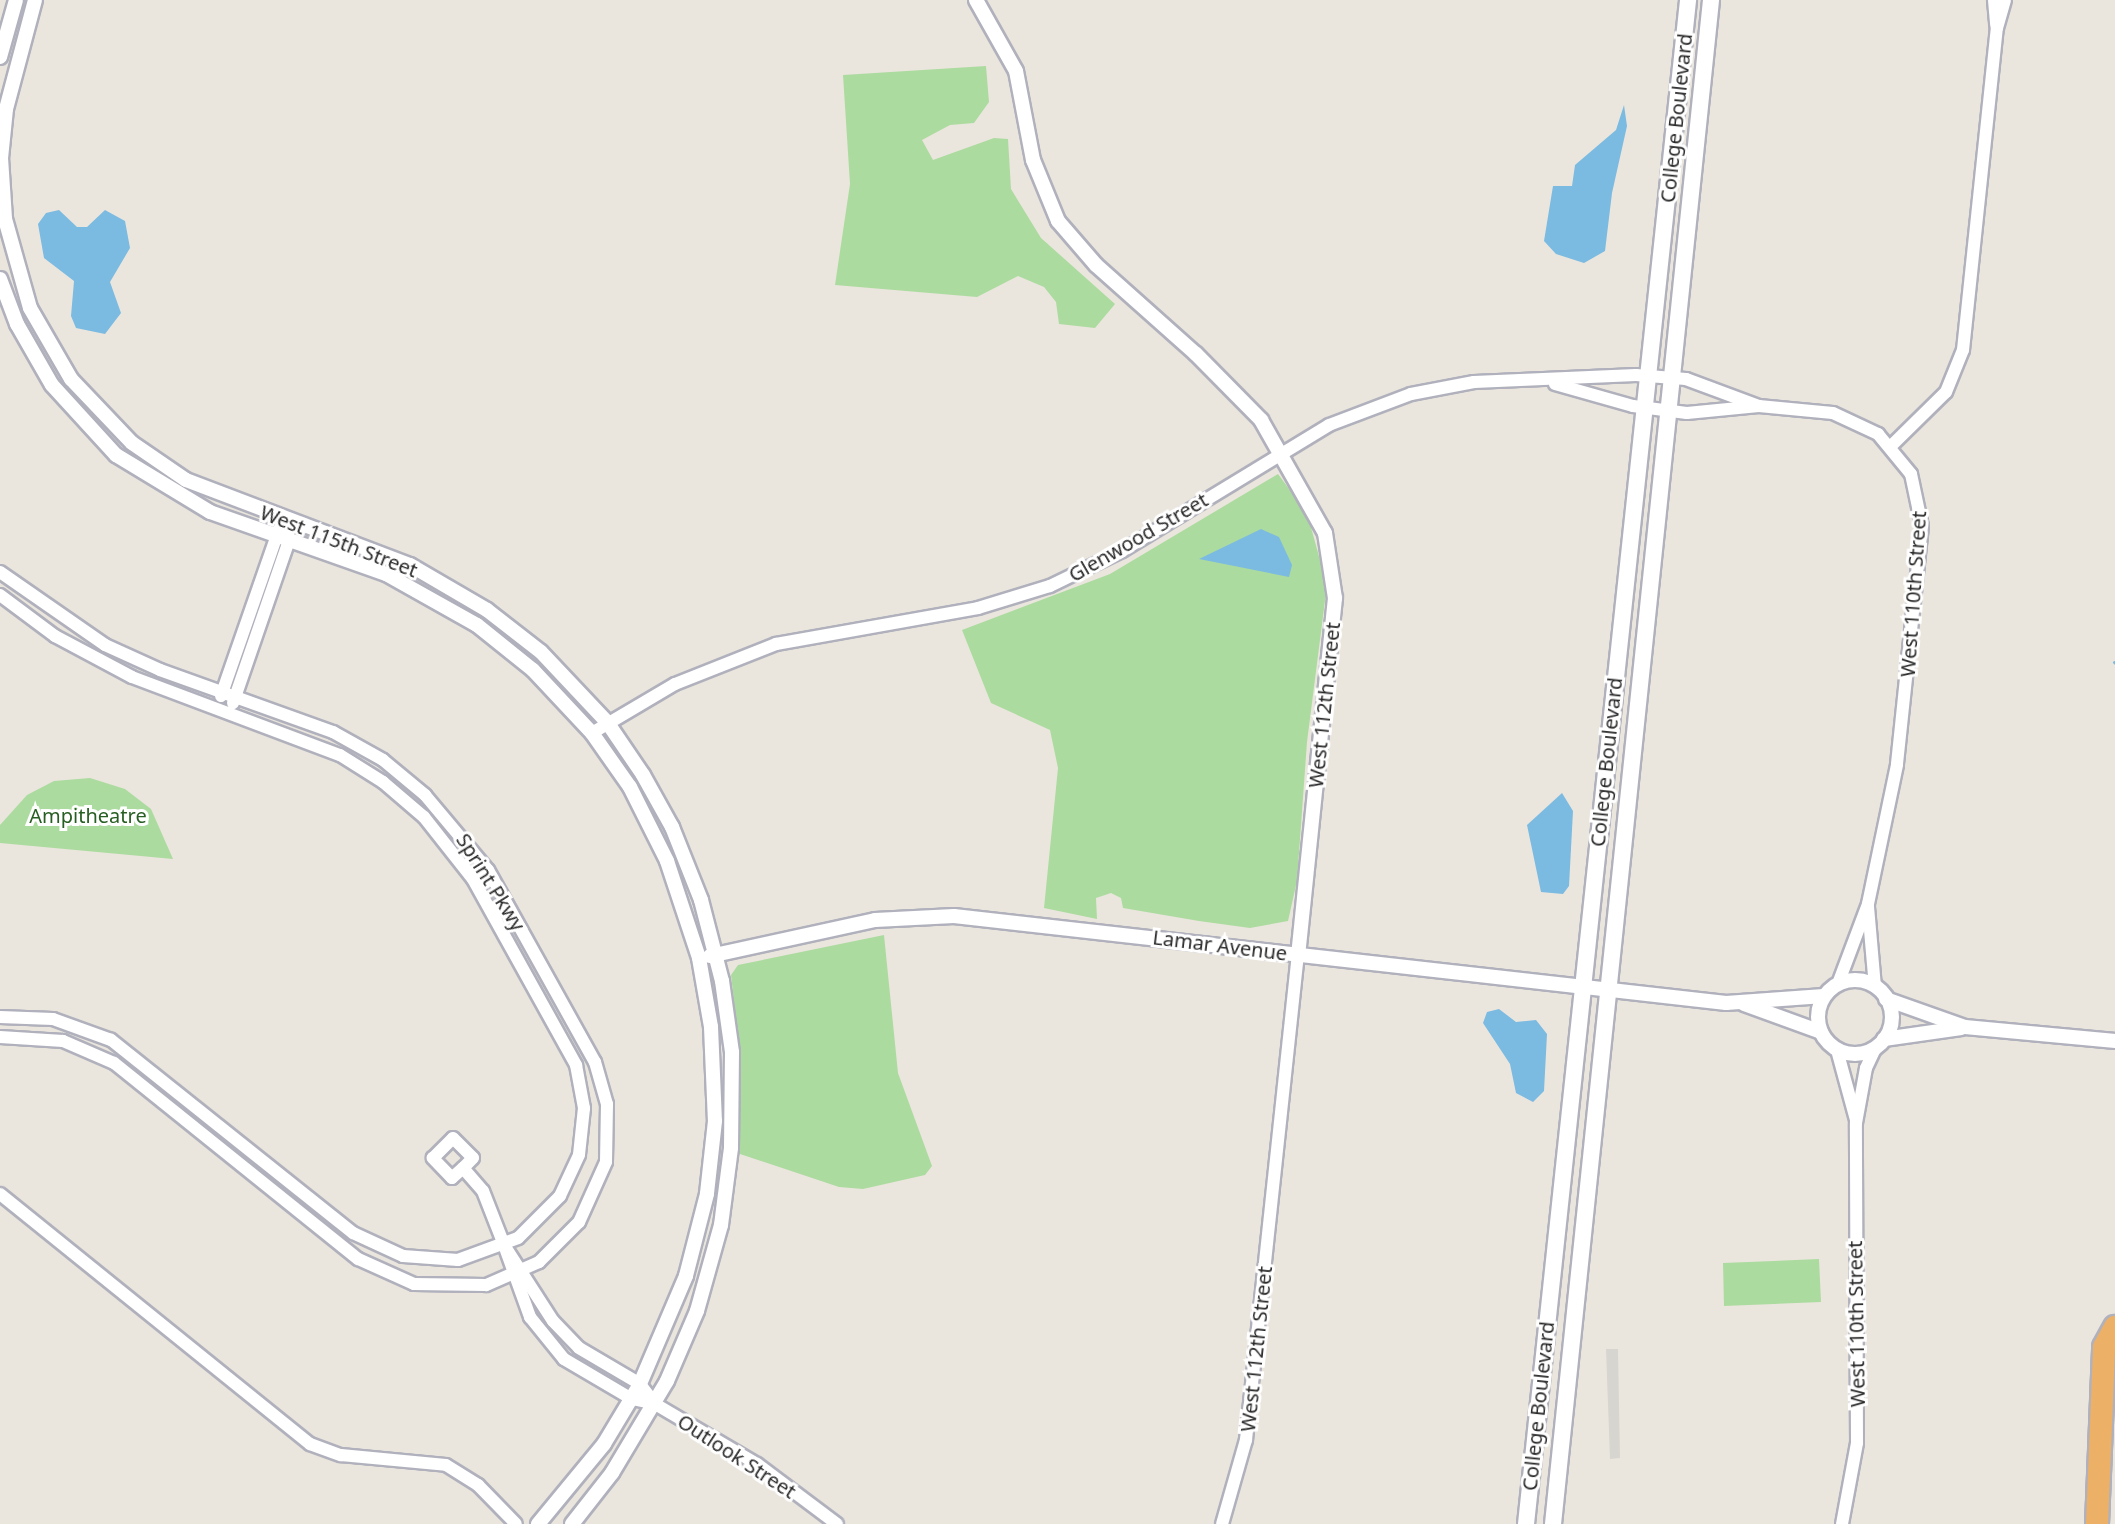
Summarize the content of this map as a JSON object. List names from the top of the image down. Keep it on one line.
{"streets":{"main road":["College Boulevard"],"street":["Glenwood Street","West 115th Street","West 110th Street","West 112th Street","Sprint Pkwy","Lamar Avenue","Outlook Street"]},"crossings":[["College Boulevard","Glenwood Street"],["College Boulevard","Lamar Avenue"],["Glenwood Street","West 115th Street"],["Glenwood Street","West 110th Street"],["Glenwood Street","West 112th Street"],["West 115th Street","Lamar Avenue"],["West 115th Street","Outlook Street"],["West 110th Street","Lamar Avenue"],["West 112th Street","Lamar Avenue"]],"parks":["Ampitheatre"]}
